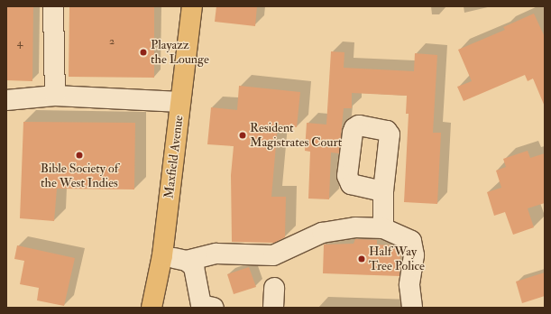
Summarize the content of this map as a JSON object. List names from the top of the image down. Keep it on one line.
{"streets":{"main road":["Maxfield Avenue"]},"places":["Playazz the Lounge","Resident Magistrates Court","Bible Society of the West Indies","Half Way Tree Police"],"house_numbers":["2","4"]}
